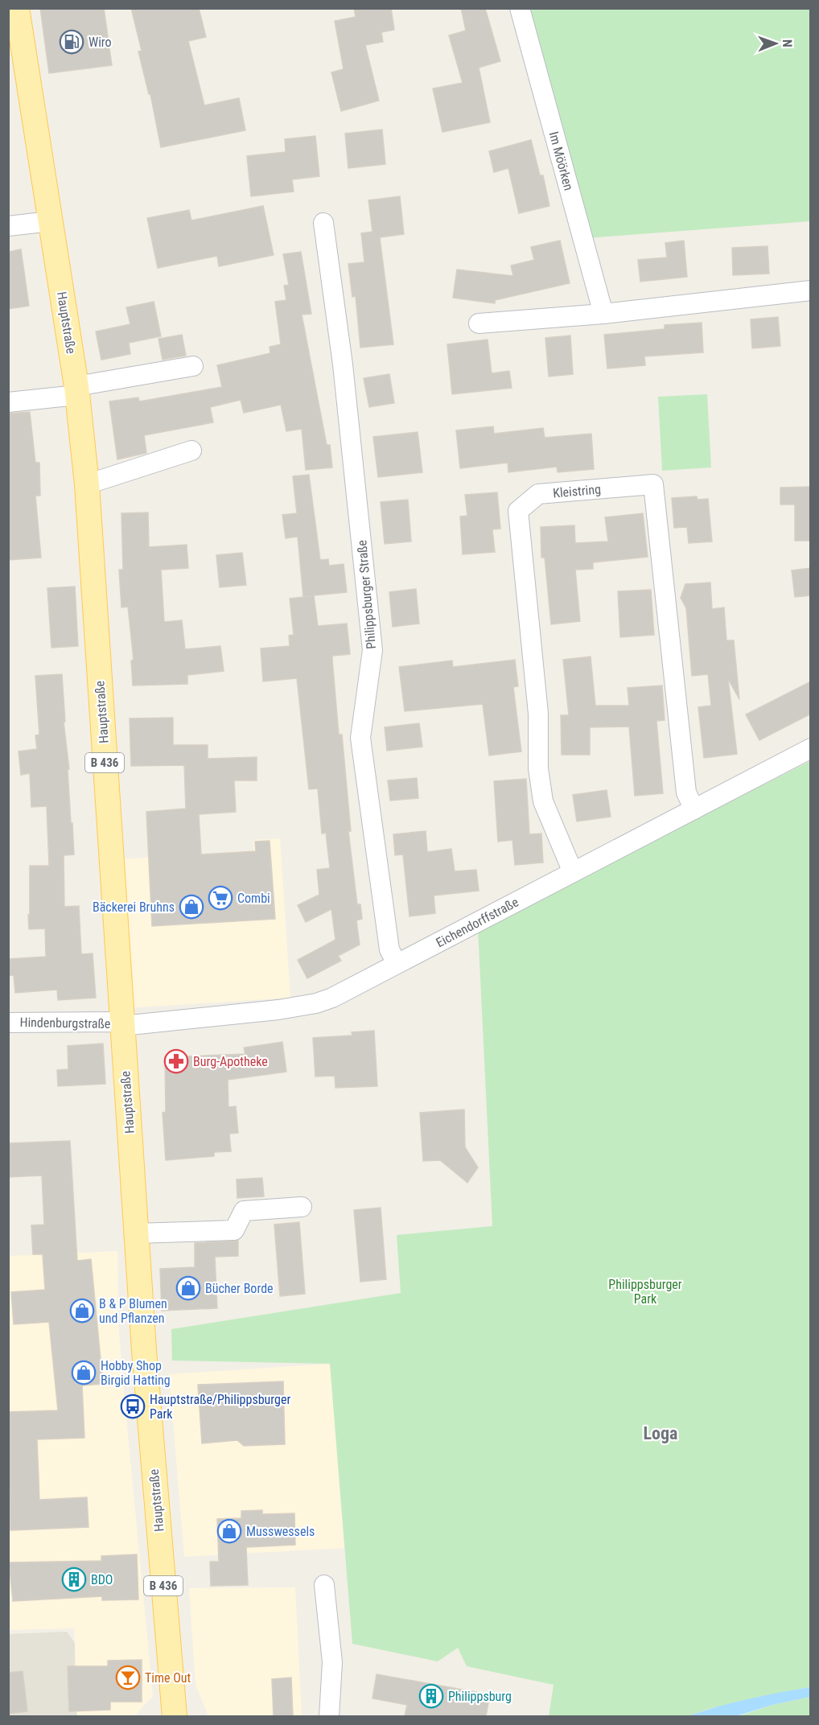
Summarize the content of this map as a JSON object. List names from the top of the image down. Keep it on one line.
{"streets":{"main road":["Hauptstraße","B 436"],"street":["Im Möörken","Kleistring","Philippsburger Straße","Eichendorffstraße","Hindenburgstraße"]},"crossings":[["Hauptstraße","Eichendorffstraße"],["Hauptstraße","Hindenburgstraße"],["Kleistring","Eichendorffstraße"],["Philippsburger Straße","Eichendorffstraße"],["Eichendorffstraße","Hindenburgstraße"]],"districts":["Loga"],"parks":["Philippsburger Park"],"places":{"fuel station":["Wiro"],"supermarket":["Combi"],"shop":["Bäckerei Bruhns","Bücher Borde","B & P Blumen und Pflanzen","Hobby Shop Birgid Hatting","Musswessels"],"pharmacy":["Burg-Apotheke"],"bus stop":["Hauptstraße/Philippsburger Park"],"building":["BDO","Philippsburg"],"bar":["Time Out"]},"north":"right"}
